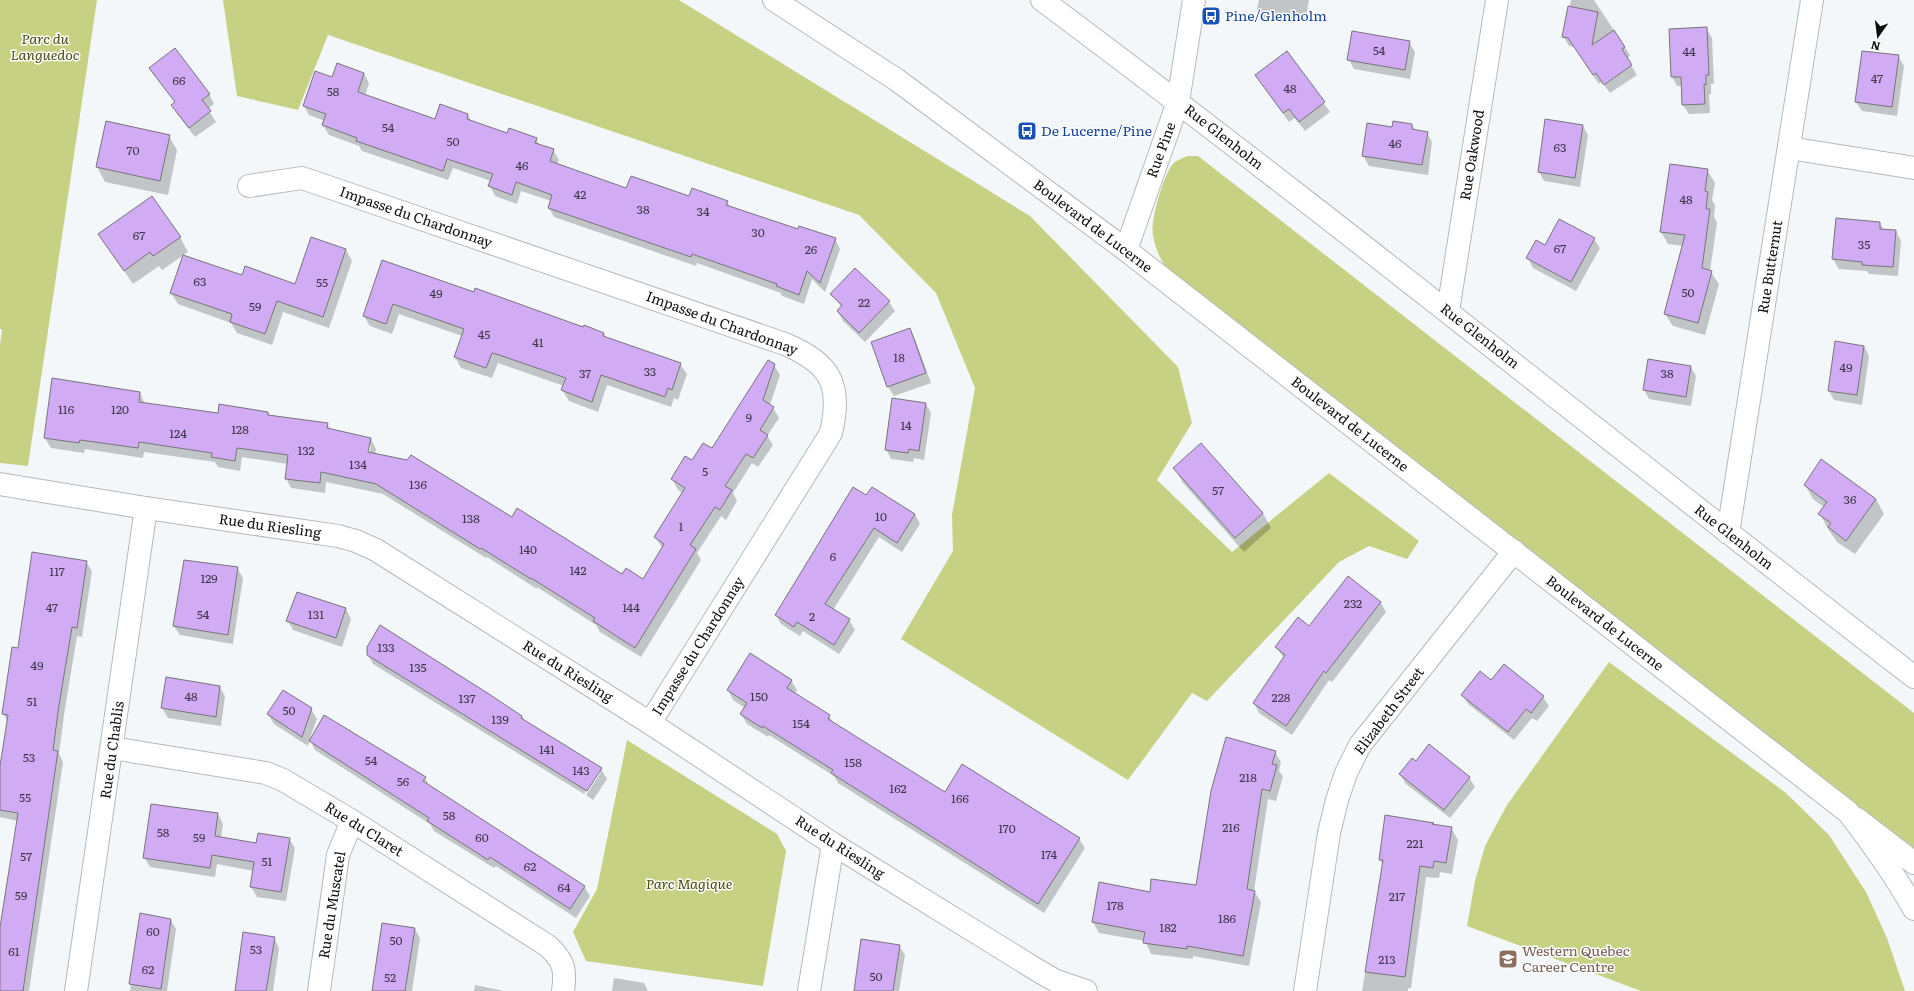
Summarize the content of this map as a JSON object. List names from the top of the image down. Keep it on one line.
{"streets":{"street":["Rue Glenholm","Rue Pine","Rue Oakwood","Impasse du Chardonnay","Boulevard de Lucerne","Rue Butternut","Rue du Riesling","Elizabeth Street","Rue du Chablis","Rue du Claret","Rue du Muscatel"]},"crossings":[["Rue Glenholm","Rue Pine"],["Rue Glenholm","Rue Oakwood"],["Rue Glenholm","Rue Butternut"],["Rue Pine","Boulevard de Lucerne"],["Impasse du Chardonnay","Rue du Riesling"],["Boulevard de Lucerne","Elizabeth Street"],["Rue du Riesling","Rue du Chablis"],["Rue du Chablis","Rue du Claret"],["Rue du Claret","Rue du Muscatel"]],"parks":["Parc du Languedoc","Parc Magique"],"places":{"bus stop":["Pine/Glenholm","De Lucerne/Pine"],"school or university":["Western Quebec Career Centre"]},"house_numbers":["54","44","47","66","48","58","54","50","46","63","70","46","42","48","38","34","30","67","35","67","26","63","55","50","49","22","59","45","41","18","49","33","37","38","116","120","9","14","128","124","132","134","5","136","57","36","10","138","1","140","6","142","117","129","232","47","144","54","131","2","133","49","135","48","150","228","137","51","50","139","154","141","53","54","158","143","218","56","162","55","166","58","216","170","58","59","60","221","174","57","51","62","64","59","217","178","186","182","60","50","53","61","213","62","50","52"],"north":"bottom"}
